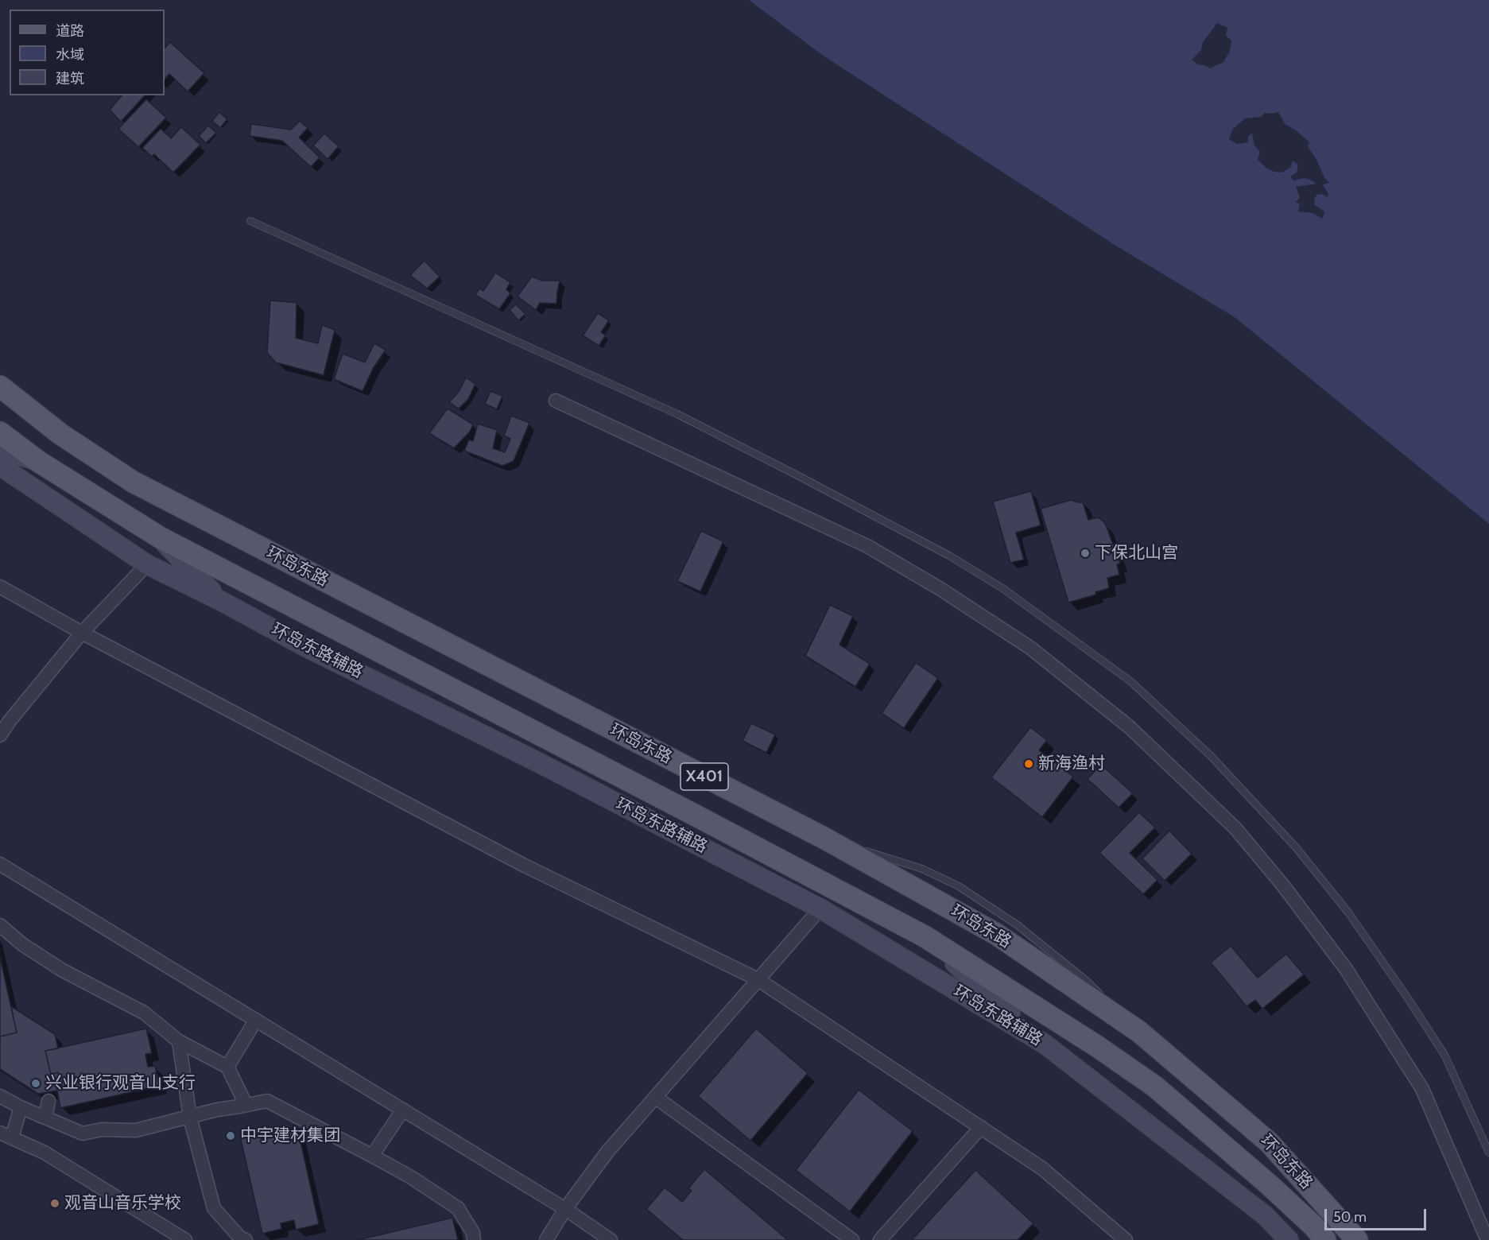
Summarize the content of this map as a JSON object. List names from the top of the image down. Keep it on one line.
{"streets":{"main road":["环岛东路","X401"],"street":["环岛东路辅路"]},"places":["下保北山宫","新海渔村","兴业银行观音山支行","中宇建材集团","观音山音乐学校"],"legend":["道路","水域","建筑"],"scale_bar":"50 m"}
